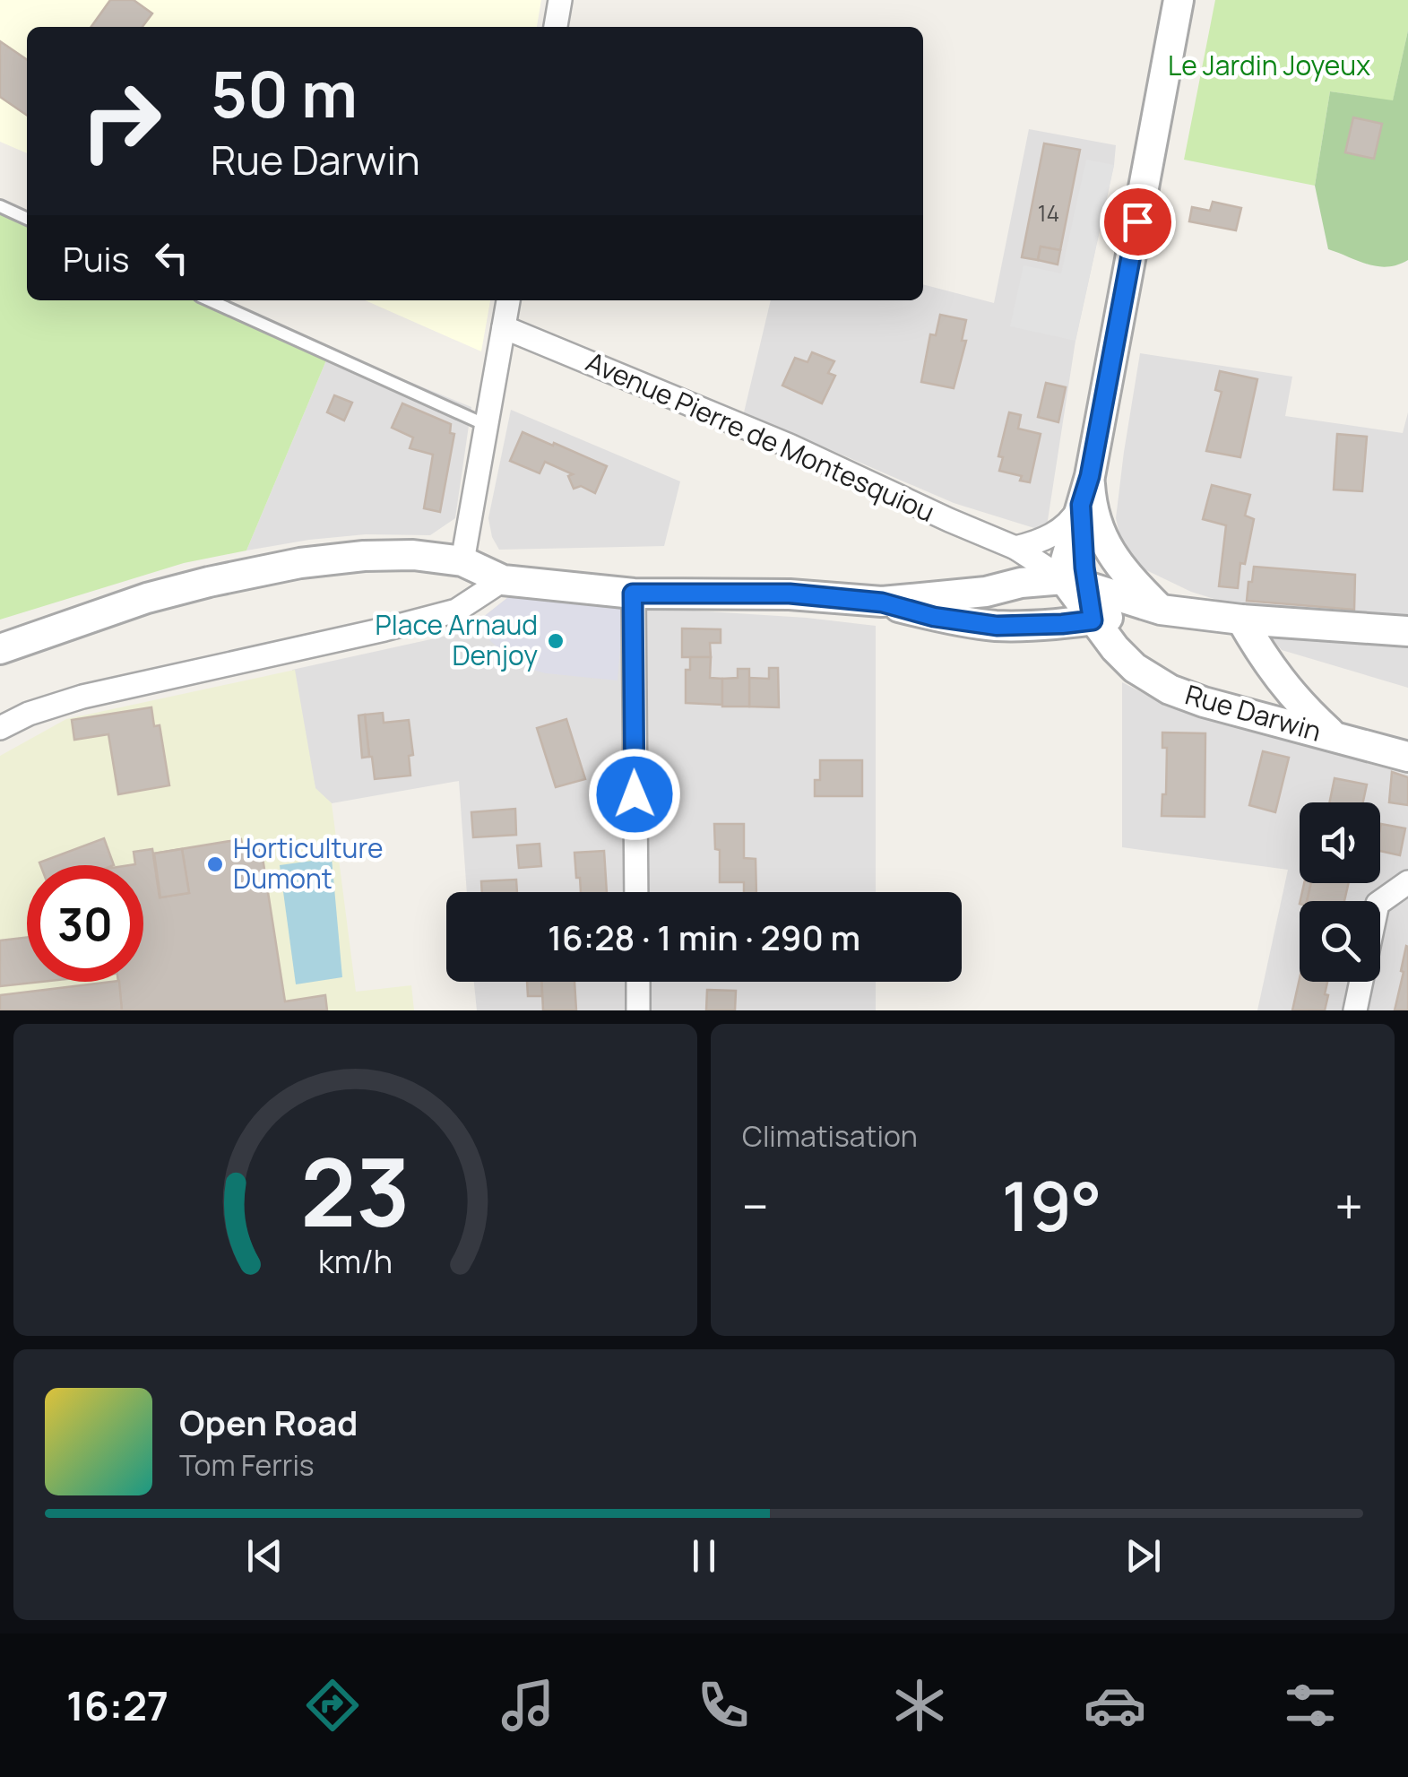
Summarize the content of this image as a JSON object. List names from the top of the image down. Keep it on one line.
{"streets":{"street":["Avenue Pierre de Montesquiou","Rue Darwin"]},"crossings":[["Avenue Pierre de Montesquiou","Rue Darwin"]],"parks":["Le Jardin Joyeux"],"places":["Place Arnaud Denjoy","Horticulture Dumont"],"house_numbers":["14"],"page":{"turn":["50 m","Rue Darwin"],"then":"Puis","limit":"30","trip":"16:28 · 1 min · 290 m","tile":"Climatisation","heat":["−","19°","+"],"song":["Open Road","Tom Ferris"],"tabs":"16:27","gauge":["23","km/h"]}}
